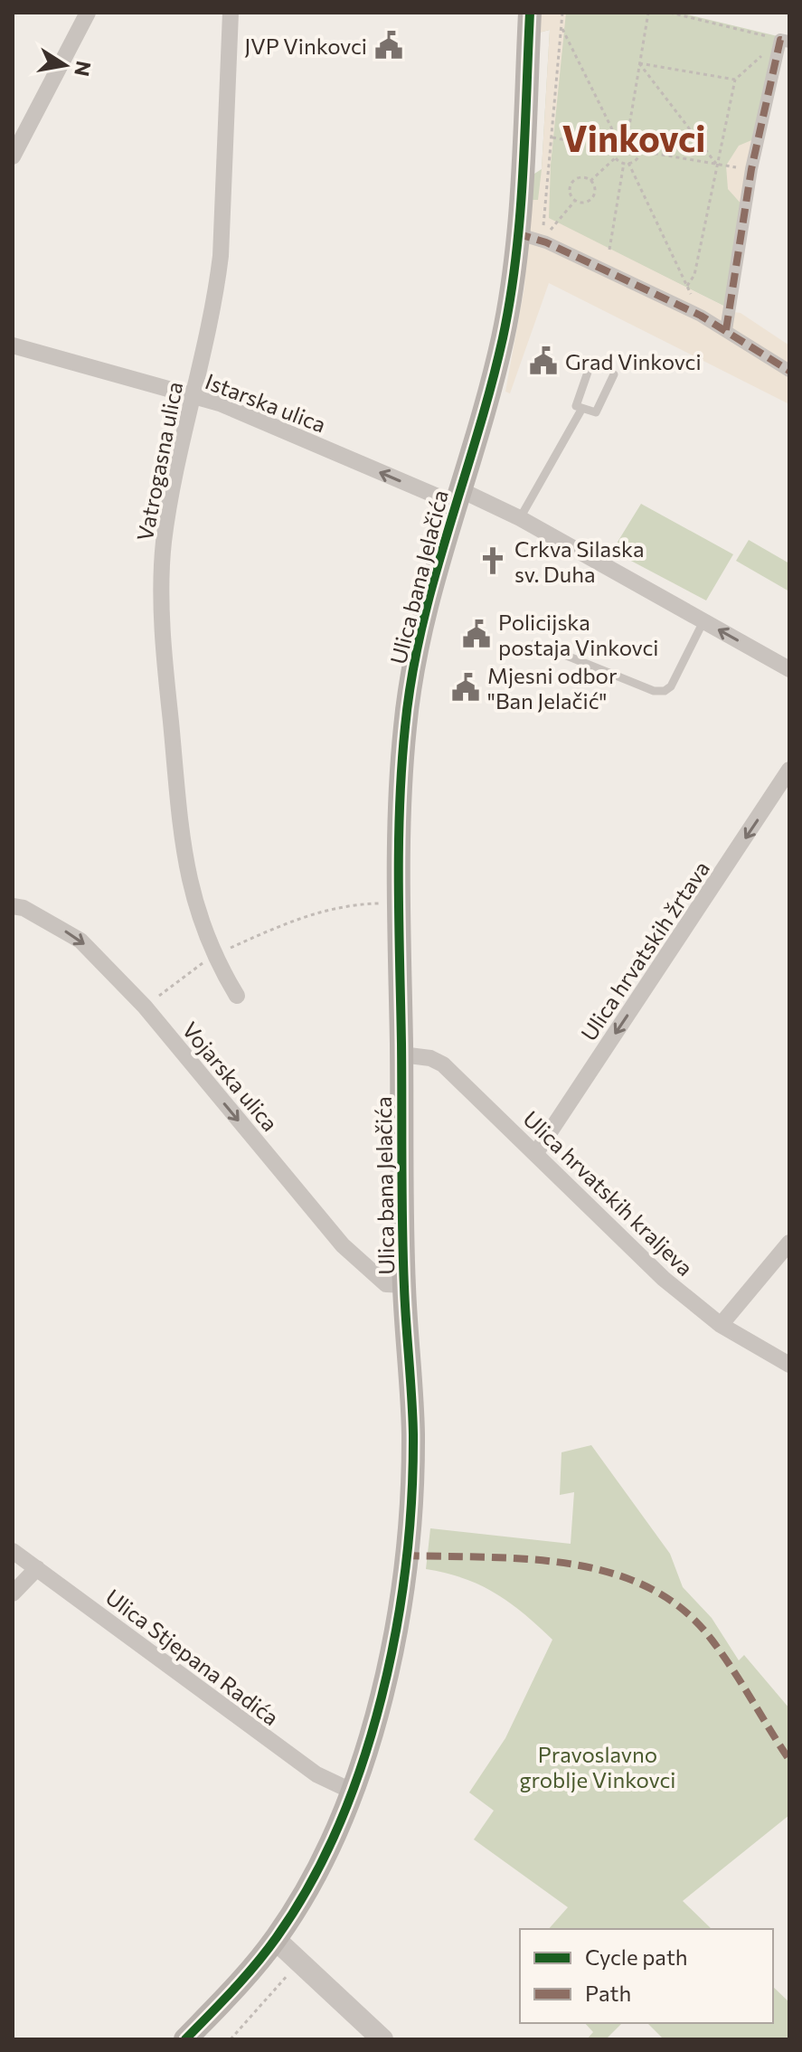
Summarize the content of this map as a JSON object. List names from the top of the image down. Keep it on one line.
{"streets":{"main road":["Ulica bana Jelačića"],"street":["Istarska ulica","Vatrogasna ulica","Ulica hrvatskih žrtava","Vojarska ulica","Ulica hrvatskih kraljeva","Ulica Stjepana Radića"]},"crossings":[["Istarska ulica","Vatrogasna ulica"],["Istarska ulica","Ulica bana Jelačića"],["Ulica bana Jelačića","Vojarska ulica"],["Ulica bana Jelačića","Ulica hrvatskih kraljeva"],["Ulica bana Jelačića","Ulica Stjepana Radića"],["Ulica hrvatskih žrtava","Ulica hrvatskih kraljeva"]],"one_way":["Istarska ulica","Ulica hrvatskih žrtava","Vojarska ulica"],"districts":["Vinkovci"],"parks":["Pravoslavno groblje Vinkovci"],"places":{"public building":["JVP Vinkovci","Grad Vinkovci","Policijska postaja Vinkovci","Mjesni odbor \"Ban Jelačić\""],"church":["Crkva Silaska sv. Duha"]},"legend":["Cycle path","Path"],"north":"right"}
